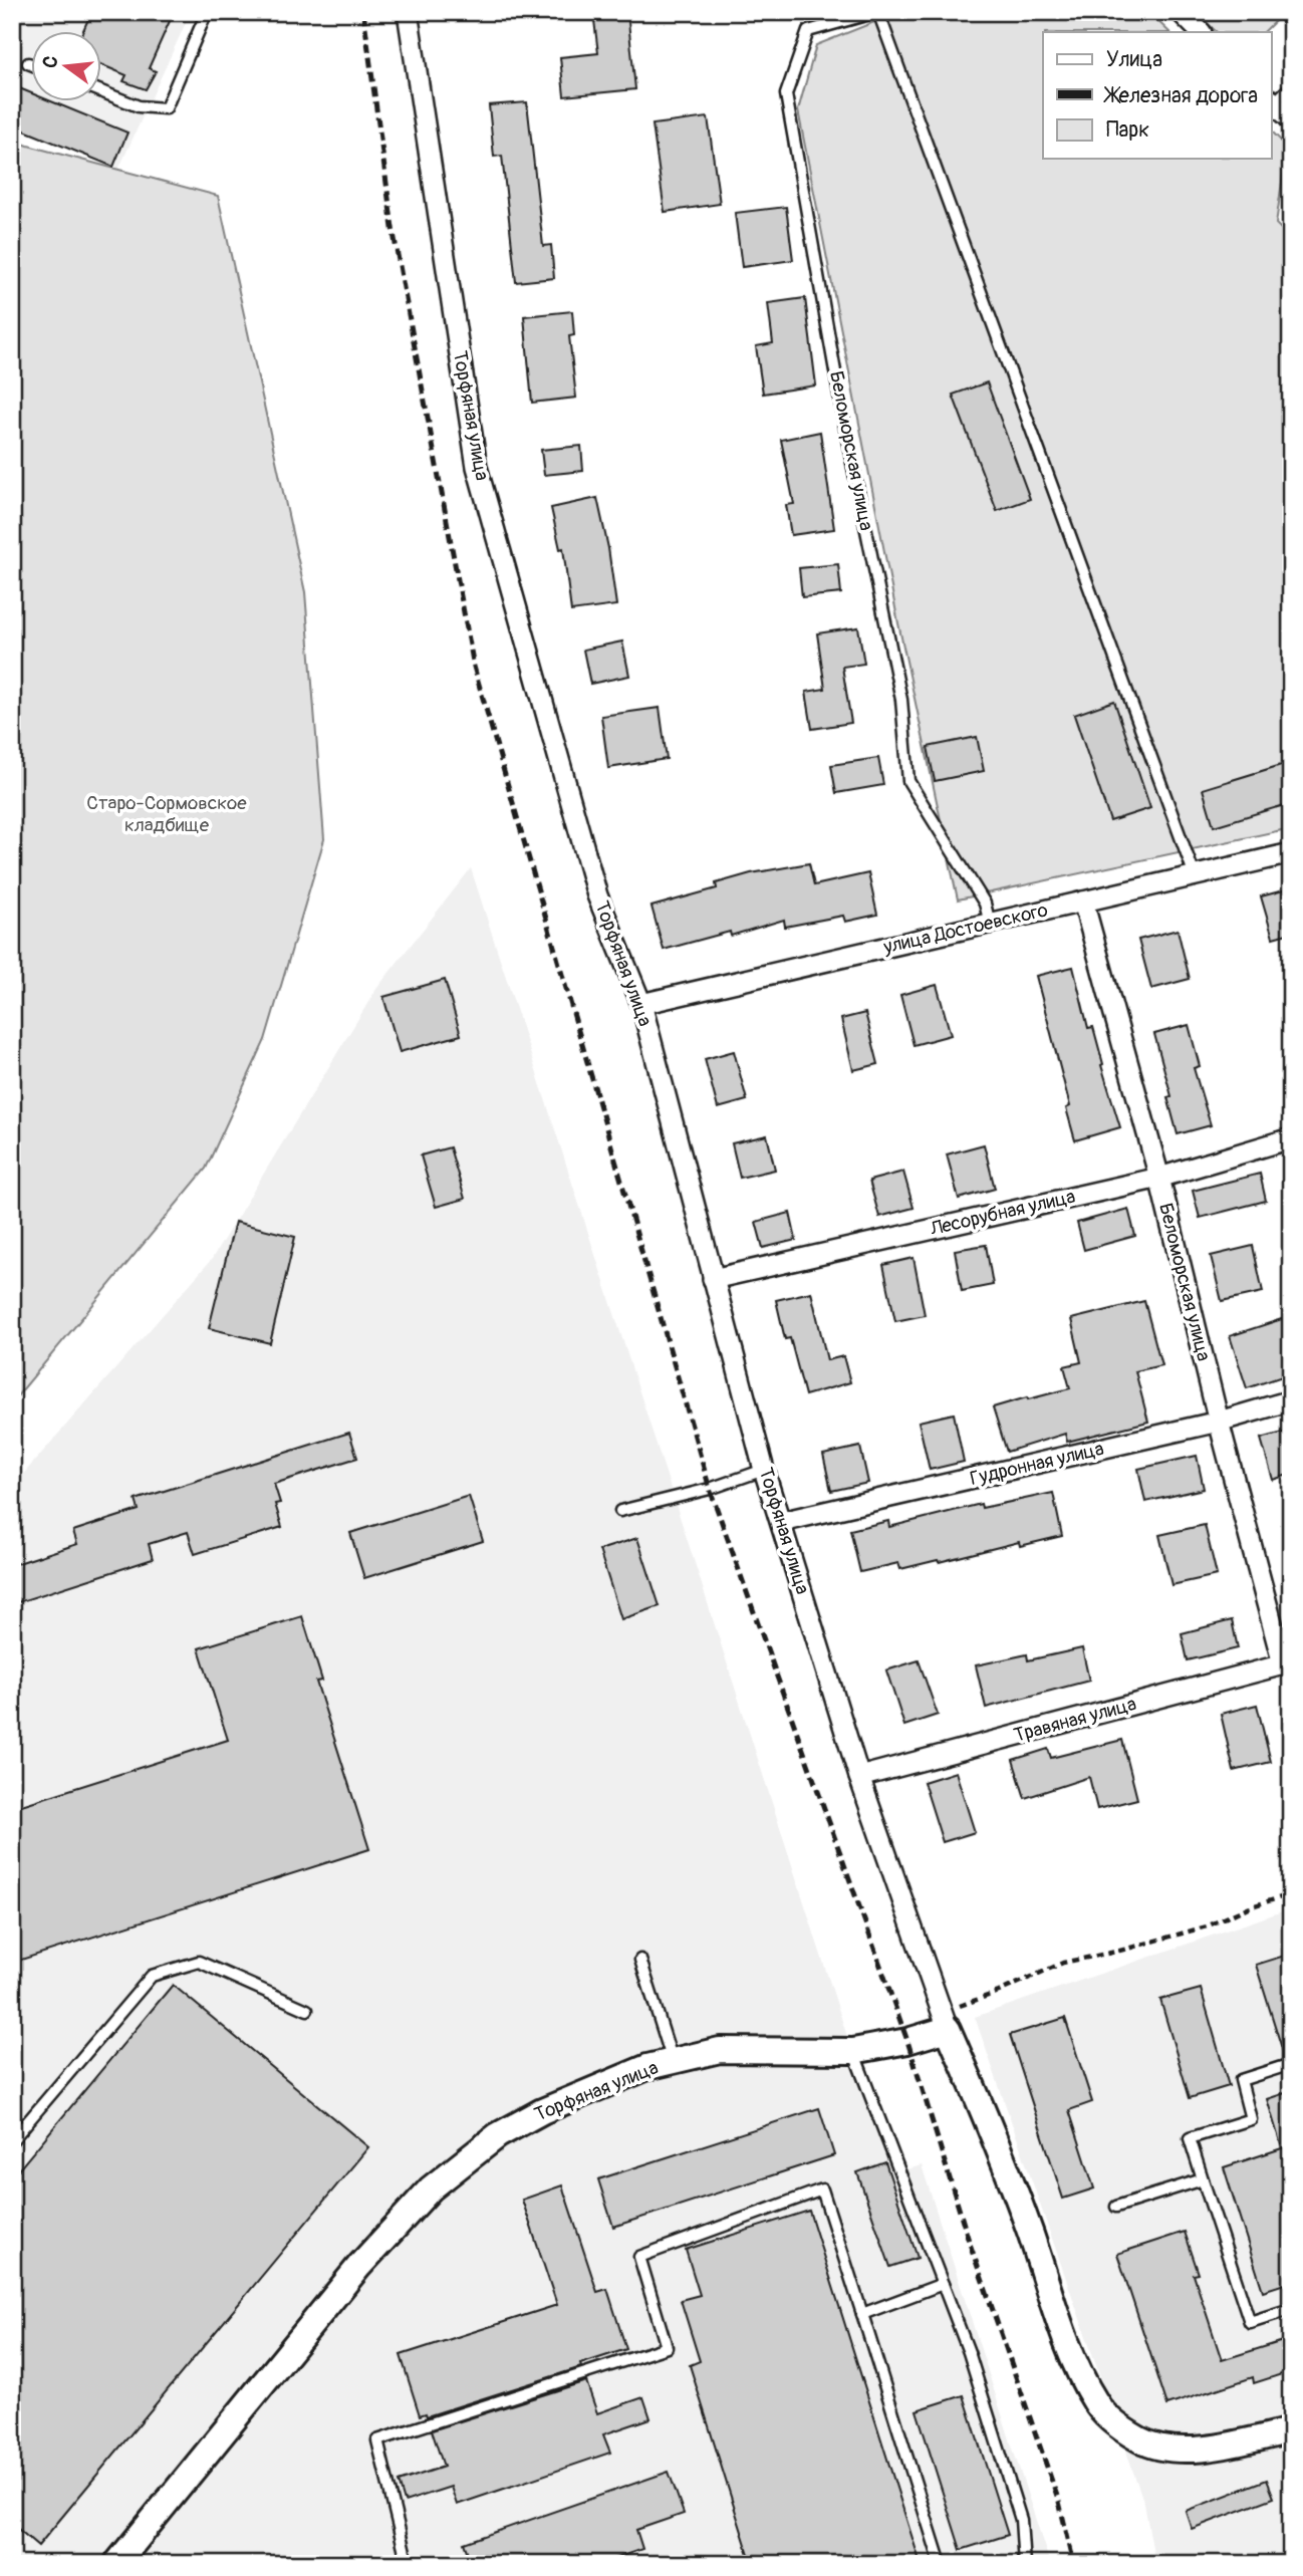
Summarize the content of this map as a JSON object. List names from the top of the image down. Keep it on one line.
{"streets":{"street":["Торфяная улица","Беломорская улица","улица Достоевского","Лесорубная улица","Гудронная улица","Травяная улица"]},"crossings":[["Торфяная улица","улица Достоевского"],["Торфяная улица","Лесорубная улица"],["Торфяная улица","Гудронная улица"],["Торфяная улица","Травяная улица"],["Беломорская улица","улица Достоевского"],["Беломорская улица","Лесорубная улица"],["Беломорская улица","Гудронная улица"],["Беломорская улица","Травяная улица"]],"parks":["Старо-Сормовское кладбище"],"legend":["Улица","Железная дорога","Парк"],"north":"left"}
